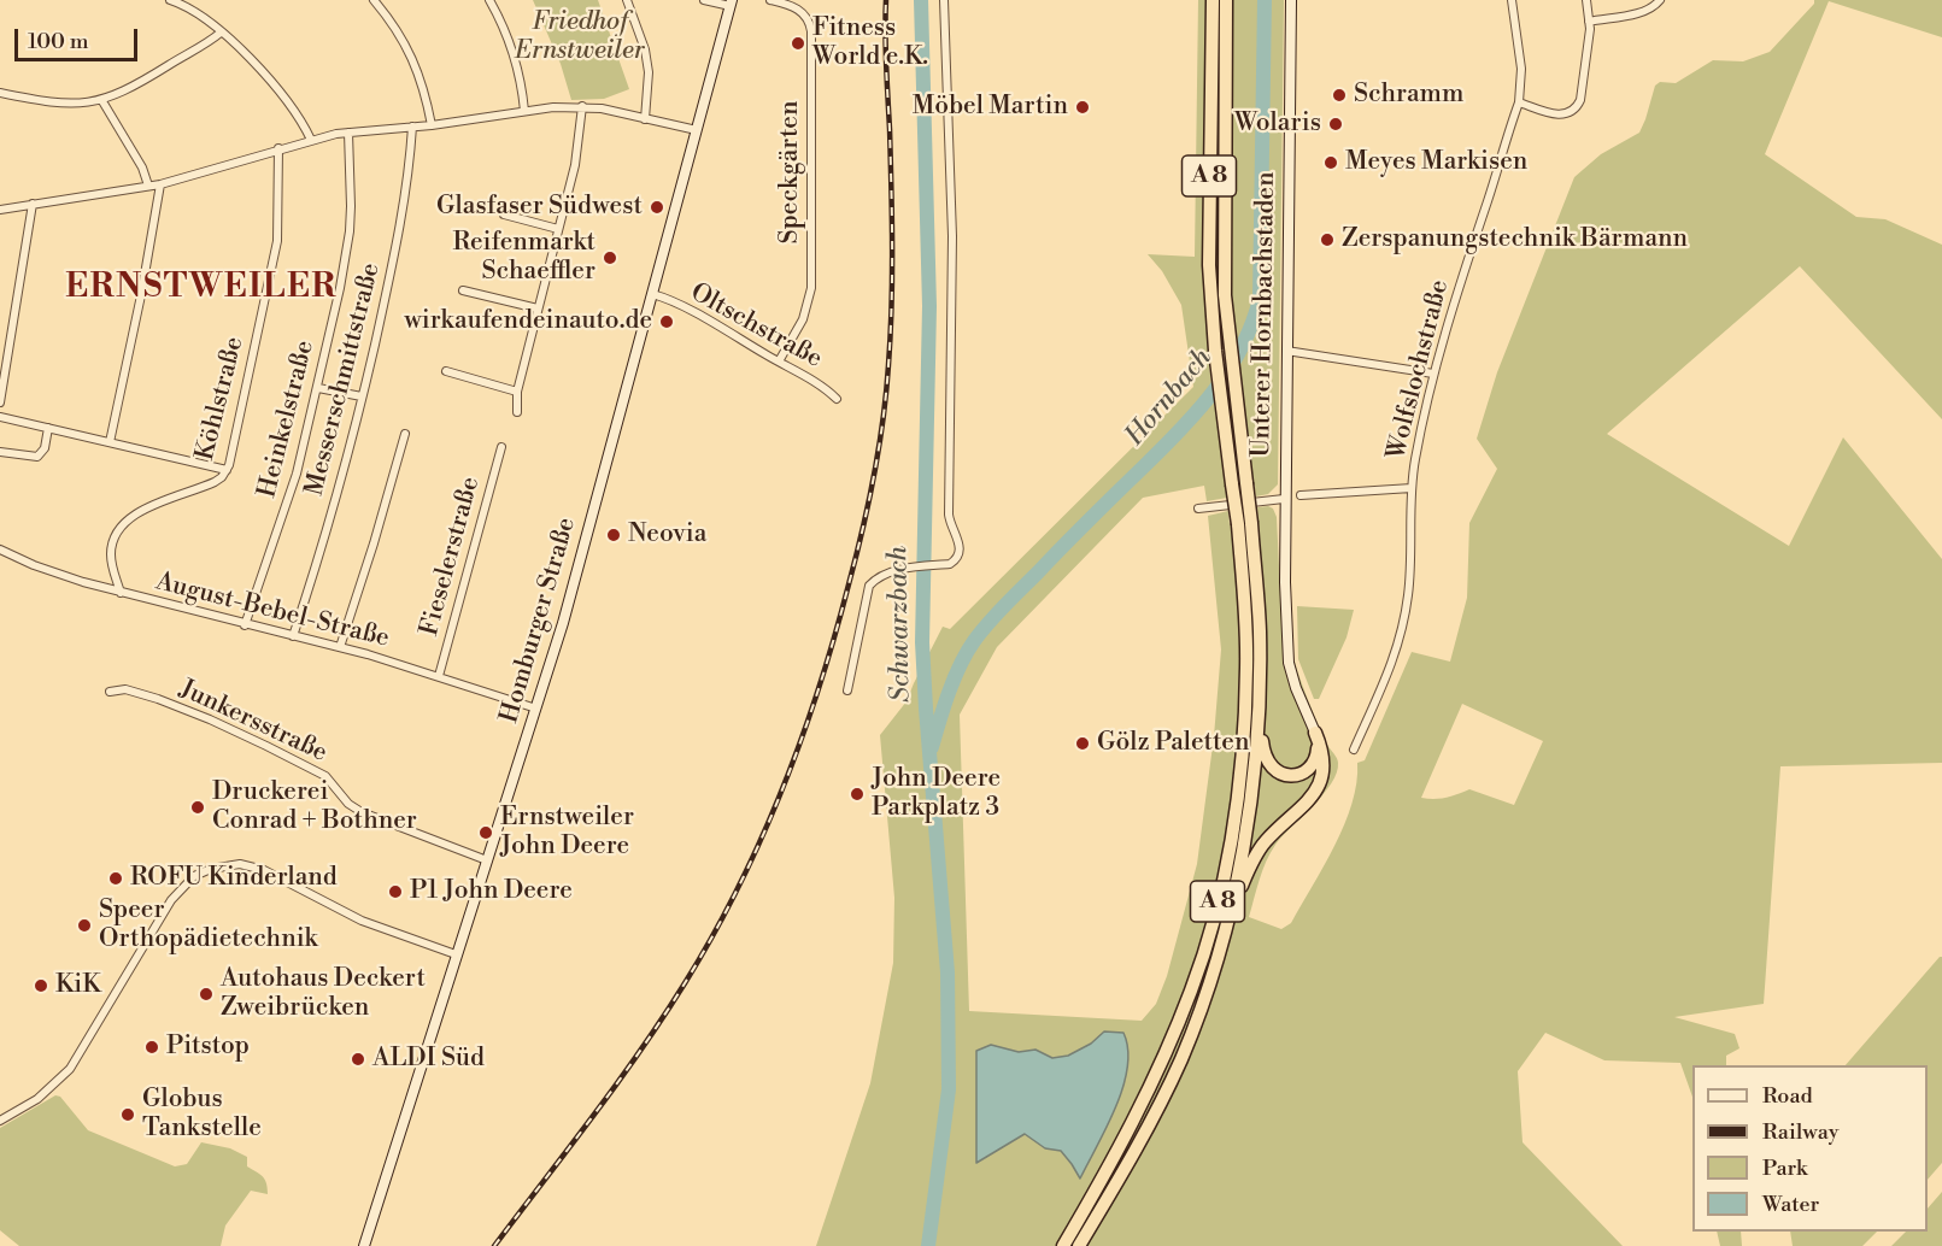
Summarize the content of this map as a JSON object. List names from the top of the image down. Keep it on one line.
{"streets":{"highway":["A 8"],"main road":["Unterer Hornbachstaden","Homburger Straße"],"street":["Speckgärten","Oltschstraße","Wolfslochstraße","Messerschmittstraße","Köhlstraße","Heinkelstraße","Fieselerstraße","August-Bebel-Straße","Junkersstraße"]},"crossings":[["Speckgärten","Oltschstraße"],["Oltschstraße","Homburger Straße"],["Messerschmittstraße","August-Bebel-Straße"],["Köhlstraße","August-Bebel-Straße"],["Heinkelstraße","August-Bebel-Straße"],["Fieselerstraße","August-Bebel-Straße"],["August-Bebel-Straße","Homburger Straße"],["Homburger Straße","Junkersstraße"]],"districts":["ERNSTWEILER"],"water":["Hornbach","Schwarzbach"],"parks":["Friedhof Ernstweiler"],"places":["Fitness World e.K.","Schramm","Möbel Martin","Wolaris","Meyes Markisen","Glasfaser Südwest","Zerspanungstechnik Bärmann","Reifenmarkt Schaeffler","wirkaufendeinauto.de","Neovia","Gölz Paletten","John Deere Parkplatz 3","Druckerei Conrad + Bothner","Ernstweiler John Deere","ROFU Kinderland","P1 John Deere","Speer Orthopädietechnik","KiK","Autohaus Deckert Zweibrücken","Pitstop","ALDI Süd","Globus Tankstelle"],"legend":["Road","Railway","Park","Water"],"scale_bar":"100 m"}
